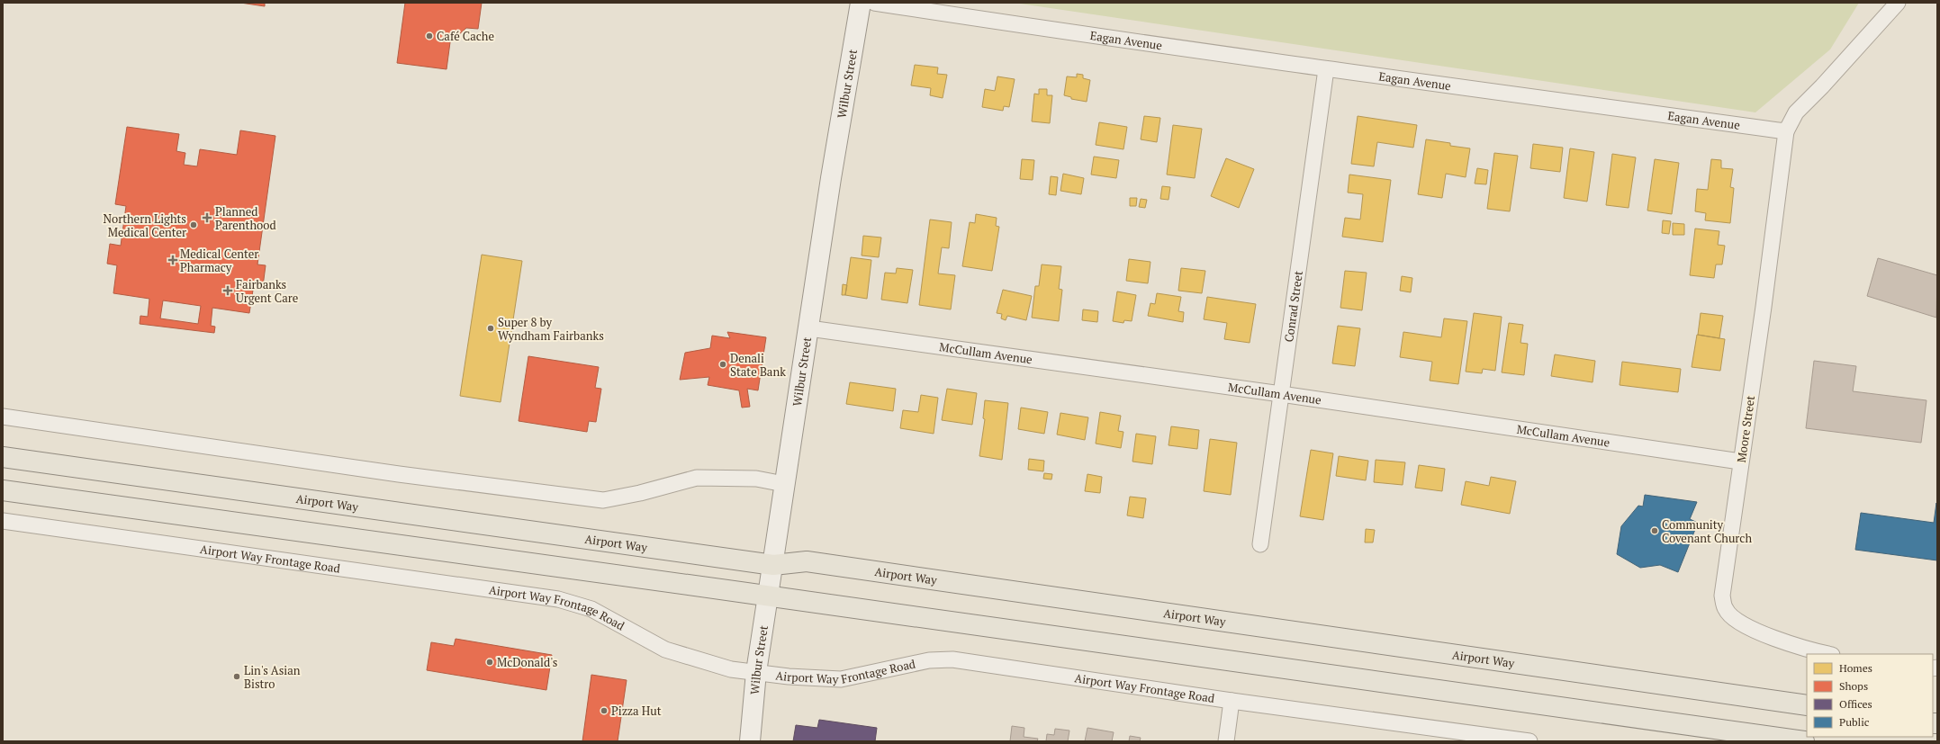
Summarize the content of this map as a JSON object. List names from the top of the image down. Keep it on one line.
{"streets":{"main road":["Airport Way"],"street":["Eagan Avenue","Wilbur Street","Conrad Street","McCullam Avenue","Moore Street","Airport Way Frontage Road"]},"crossings":[["Eagan Avenue","Conrad Street"],["Eagan Avenue","Moore Street"],["Wilbur Street","McCullam Avenue"],["Wilbur Street","Airport Way"],["Wilbur Street","Airport Way Frontage Road"],["Conrad Street","McCullam Avenue"],["McCullam Avenue","Moore Street"]],"places":{"other":["Café Cache","Northern Lights Medical Center","Super 8 by Wyndham Fairbanks","Denali State Bank","Community Covenant Church","McDonald's","Lin's Asian Bistro","Pizza Hut"],"health":["Planned Parenthood","Medical Center Pharmacy","Fairbanks Urgent Care"]},"legend":["Homes","Shops","Offices","Public"]}
